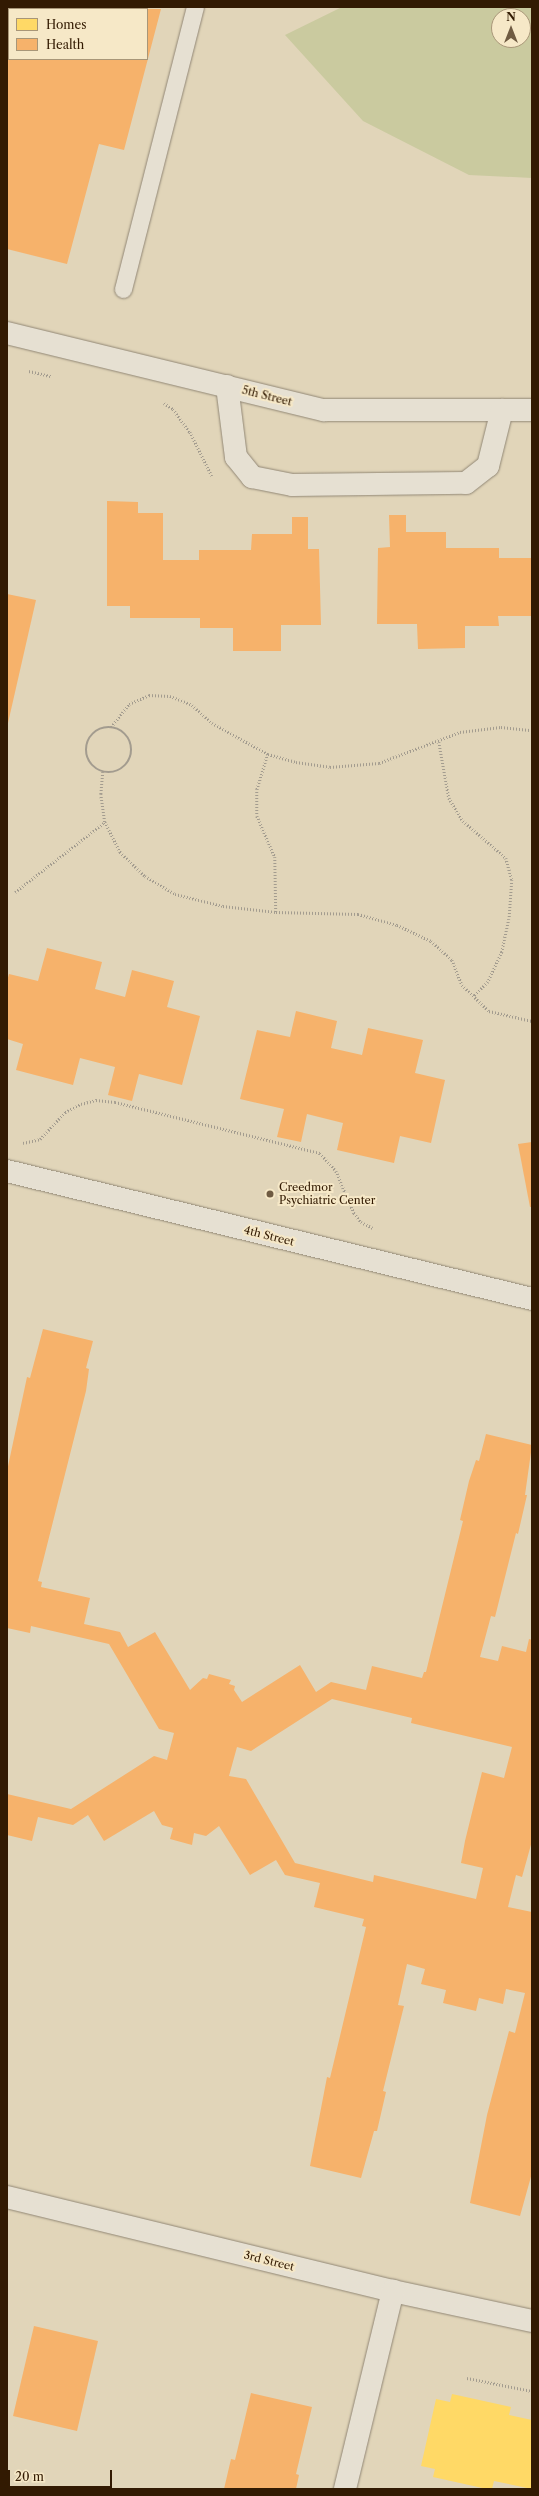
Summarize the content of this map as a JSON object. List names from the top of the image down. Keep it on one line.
{"streets":{"street":["5th Street","4th Street","3rd Street"]},"places":["Creedmor Psychiatric Center"],"legend":["Homes","Health"],"scale_bar":"20 m","north":"top"}
